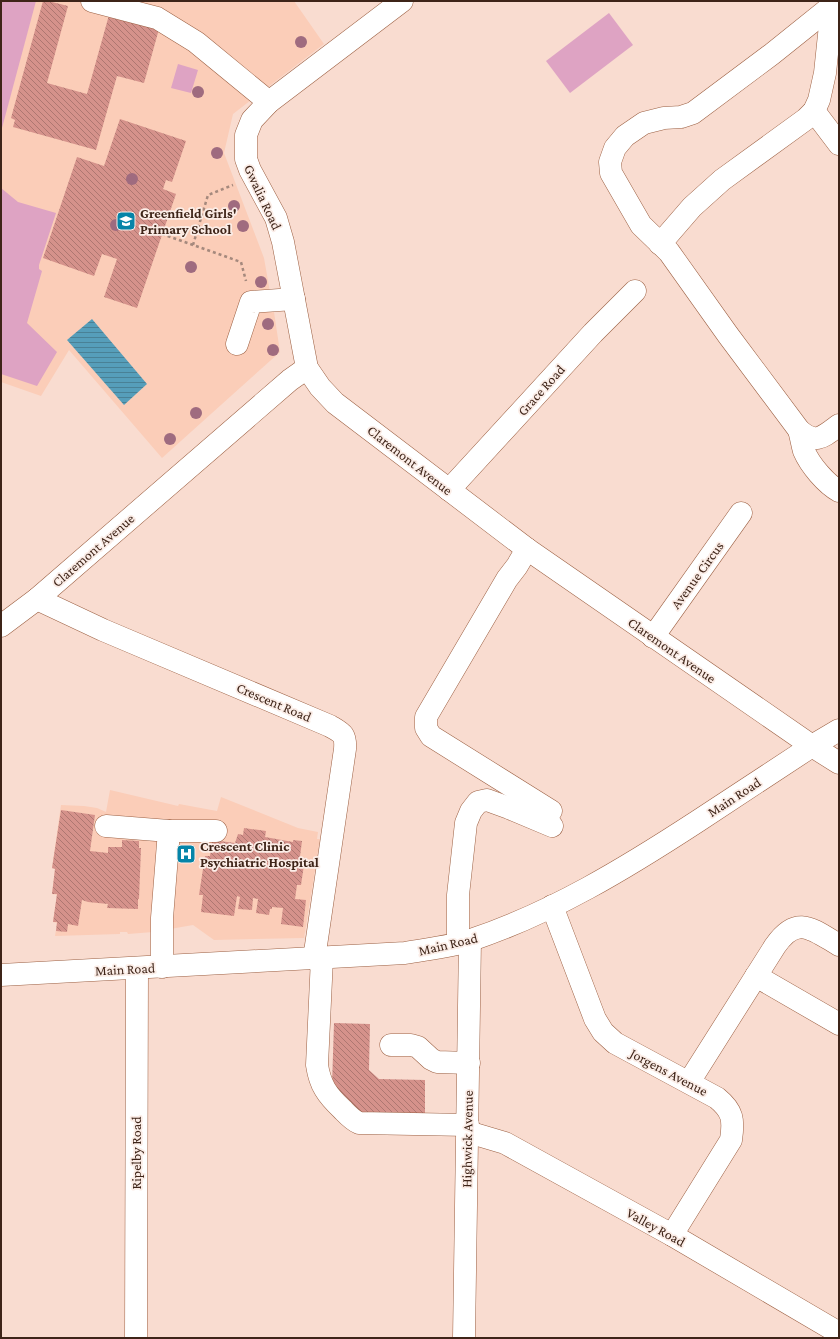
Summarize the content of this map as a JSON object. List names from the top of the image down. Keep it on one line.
{"streets":{"street":["Gwalia Road","Grace Road","Claremont Avenue","Avenue Circus","Crescent Road","Main Road","Jorgens Avenue","Highwick Avenue","Ripelby Road","Valley Road"]},"crossings":[["Gwalia Road","Claremont Avenue"],["Grace Road","Claremont Avenue"],["Claremont Avenue","Avenue Circus"],["Claremont Avenue","Crescent Road"],["Claremont Avenue","Main Road"],["Claremont Avenue","Highwick Avenue"],["Crescent Road","Main Road"],["Crescent Road","Valley Road"],["Main Road","Jorgens Avenue"],["Main Road","Highwick Avenue"],["Main Road","Ripelby Road"],["Main Road","Valley Road"],["Jorgens Avenue","Valley Road"],["Highwick Avenue","Valley Road"]],"places":{"school or university":["Greenfield Girls' Primary School"],"hospital":["Crescent Clinic Psychiatric Hospital"]}}
